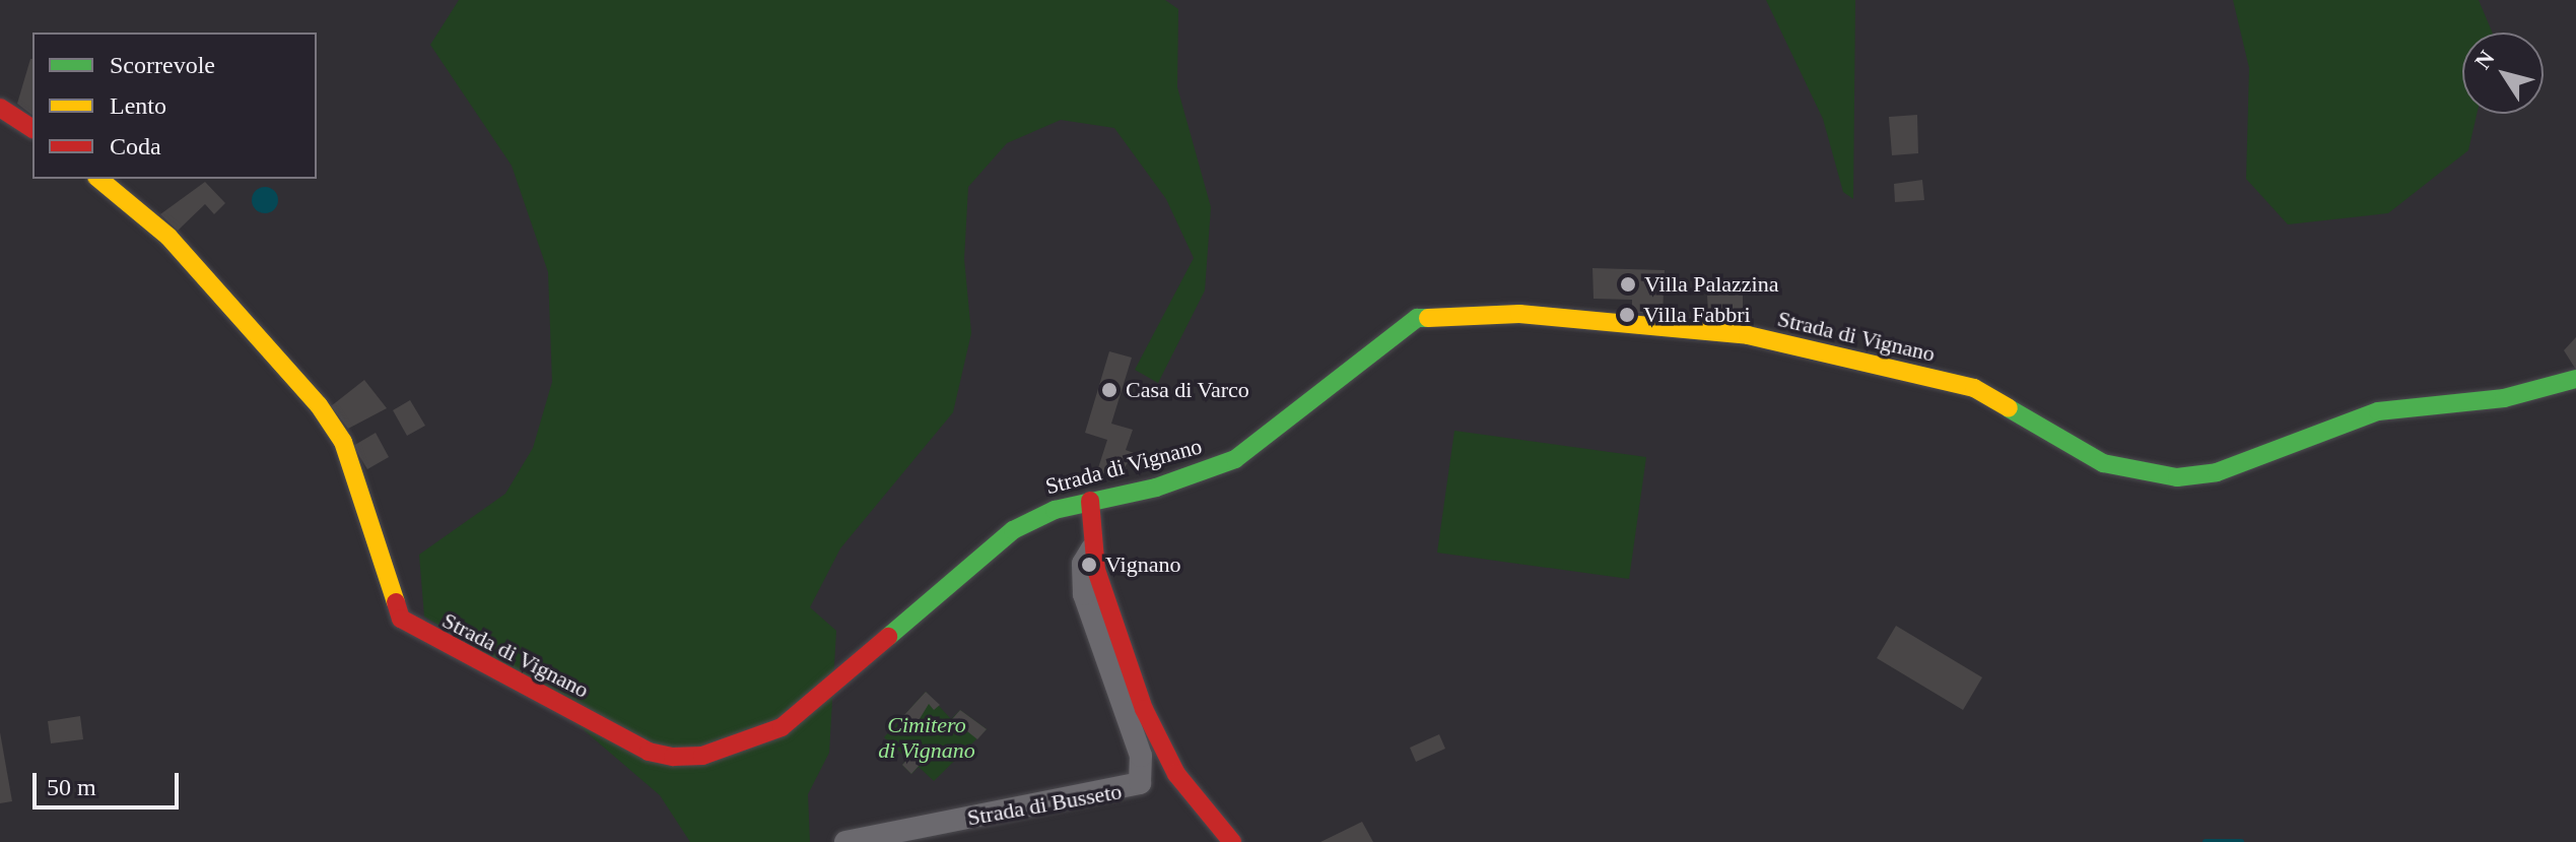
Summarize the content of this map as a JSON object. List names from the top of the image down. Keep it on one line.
{"streets":{"street":["Strada di Vignano","Strada di Busseto"]},"crossings":[["Strada di Vignano","Strada di Busseto"]],"parks":["Cimitero di Vignano"],"places":["Villa Palazzina","Villa Fabbri","Casa di Varco","Vignano"],"legend":["Scorrevole","Lento","Coda"],"scale_bar":"50 m","north":"top left"}
